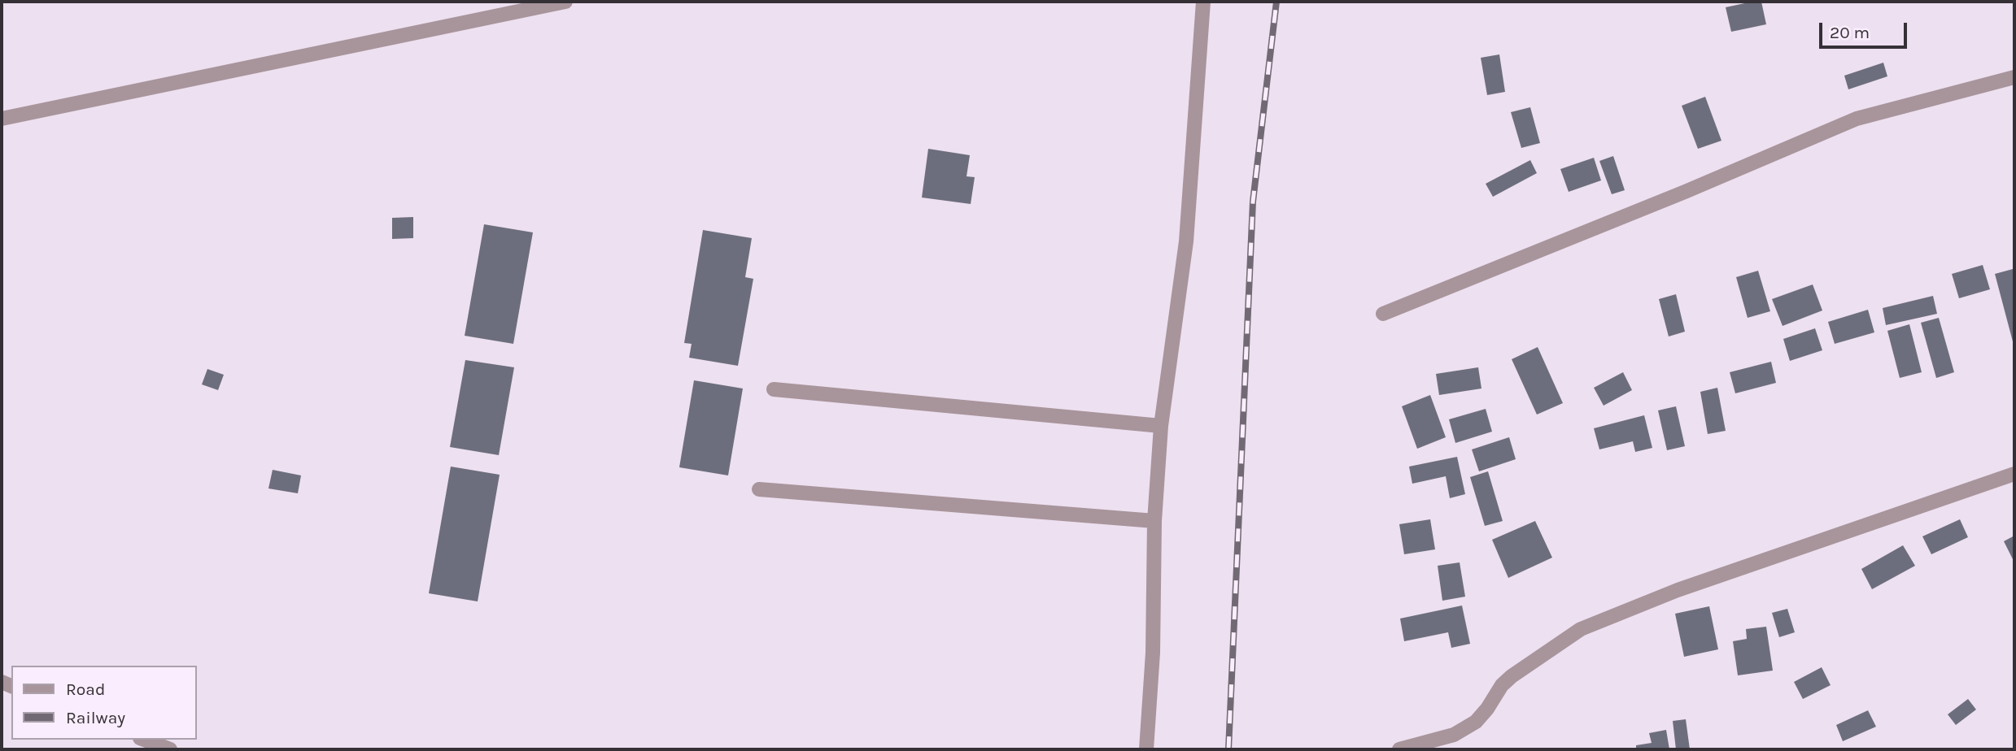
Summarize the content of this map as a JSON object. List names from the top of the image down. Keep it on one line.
{"legend":["Road","Railway"],"scale_bar":"20 m"}
